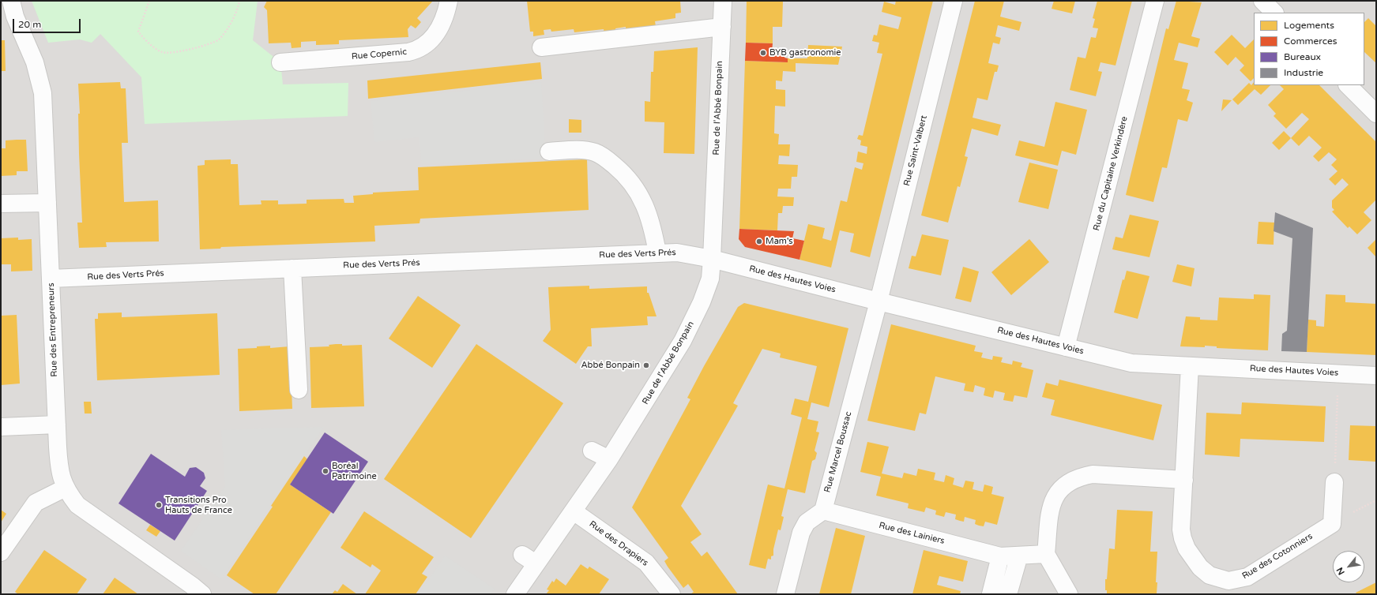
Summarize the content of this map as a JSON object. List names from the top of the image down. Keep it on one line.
{"streets":{"street":["Rue Copernic","Rue de l'Abbé Bonpain","Rue Saint-Valbert","Rue du Capitaine Verkindère","Rue des Verts Prés","Rue des Hautes Voies","Rue des Entrepreneurs","Rue Marcel Boussac","Rue des Lainiers","Rue des Drapiers","Rue des Cotonniers"]},"crossings":[["Rue de l'Abbé Bonpain","Rue des Verts Prés"],["Rue de l'Abbé Bonpain","Rue des Hautes Voies"],["Rue de l'Abbé Bonpain","Rue des Drapiers"],["Rue Saint-Valbert","Rue des Hautes Voies"],["Rue Saint-Valbert","Rue Marcel Boussac"],["Rue du Capitaine Verkindère","Rue des Hautes Voies"],["Rue des Verts Prés","Rue des Hautes Voies"],["Rue des Verts Prés","Rue des Entrepreneurs"],["Rue des Hautes Voies","Rue Marcel Boussac"],["Rue des Hautes Voies","Rue des Cotonniers"],["Rue Marcel Boussac","Rue des Lainiers"]],"places":["BYB gastronomie","Mam's","Abbé Bonpain","Boréal Patrimoine","Transitions Pro Hauts de France"],"legend":["Logements","Commerces","Bureaux","Industrie"],"scale_bar":"20 m","north":"bottom left"}
